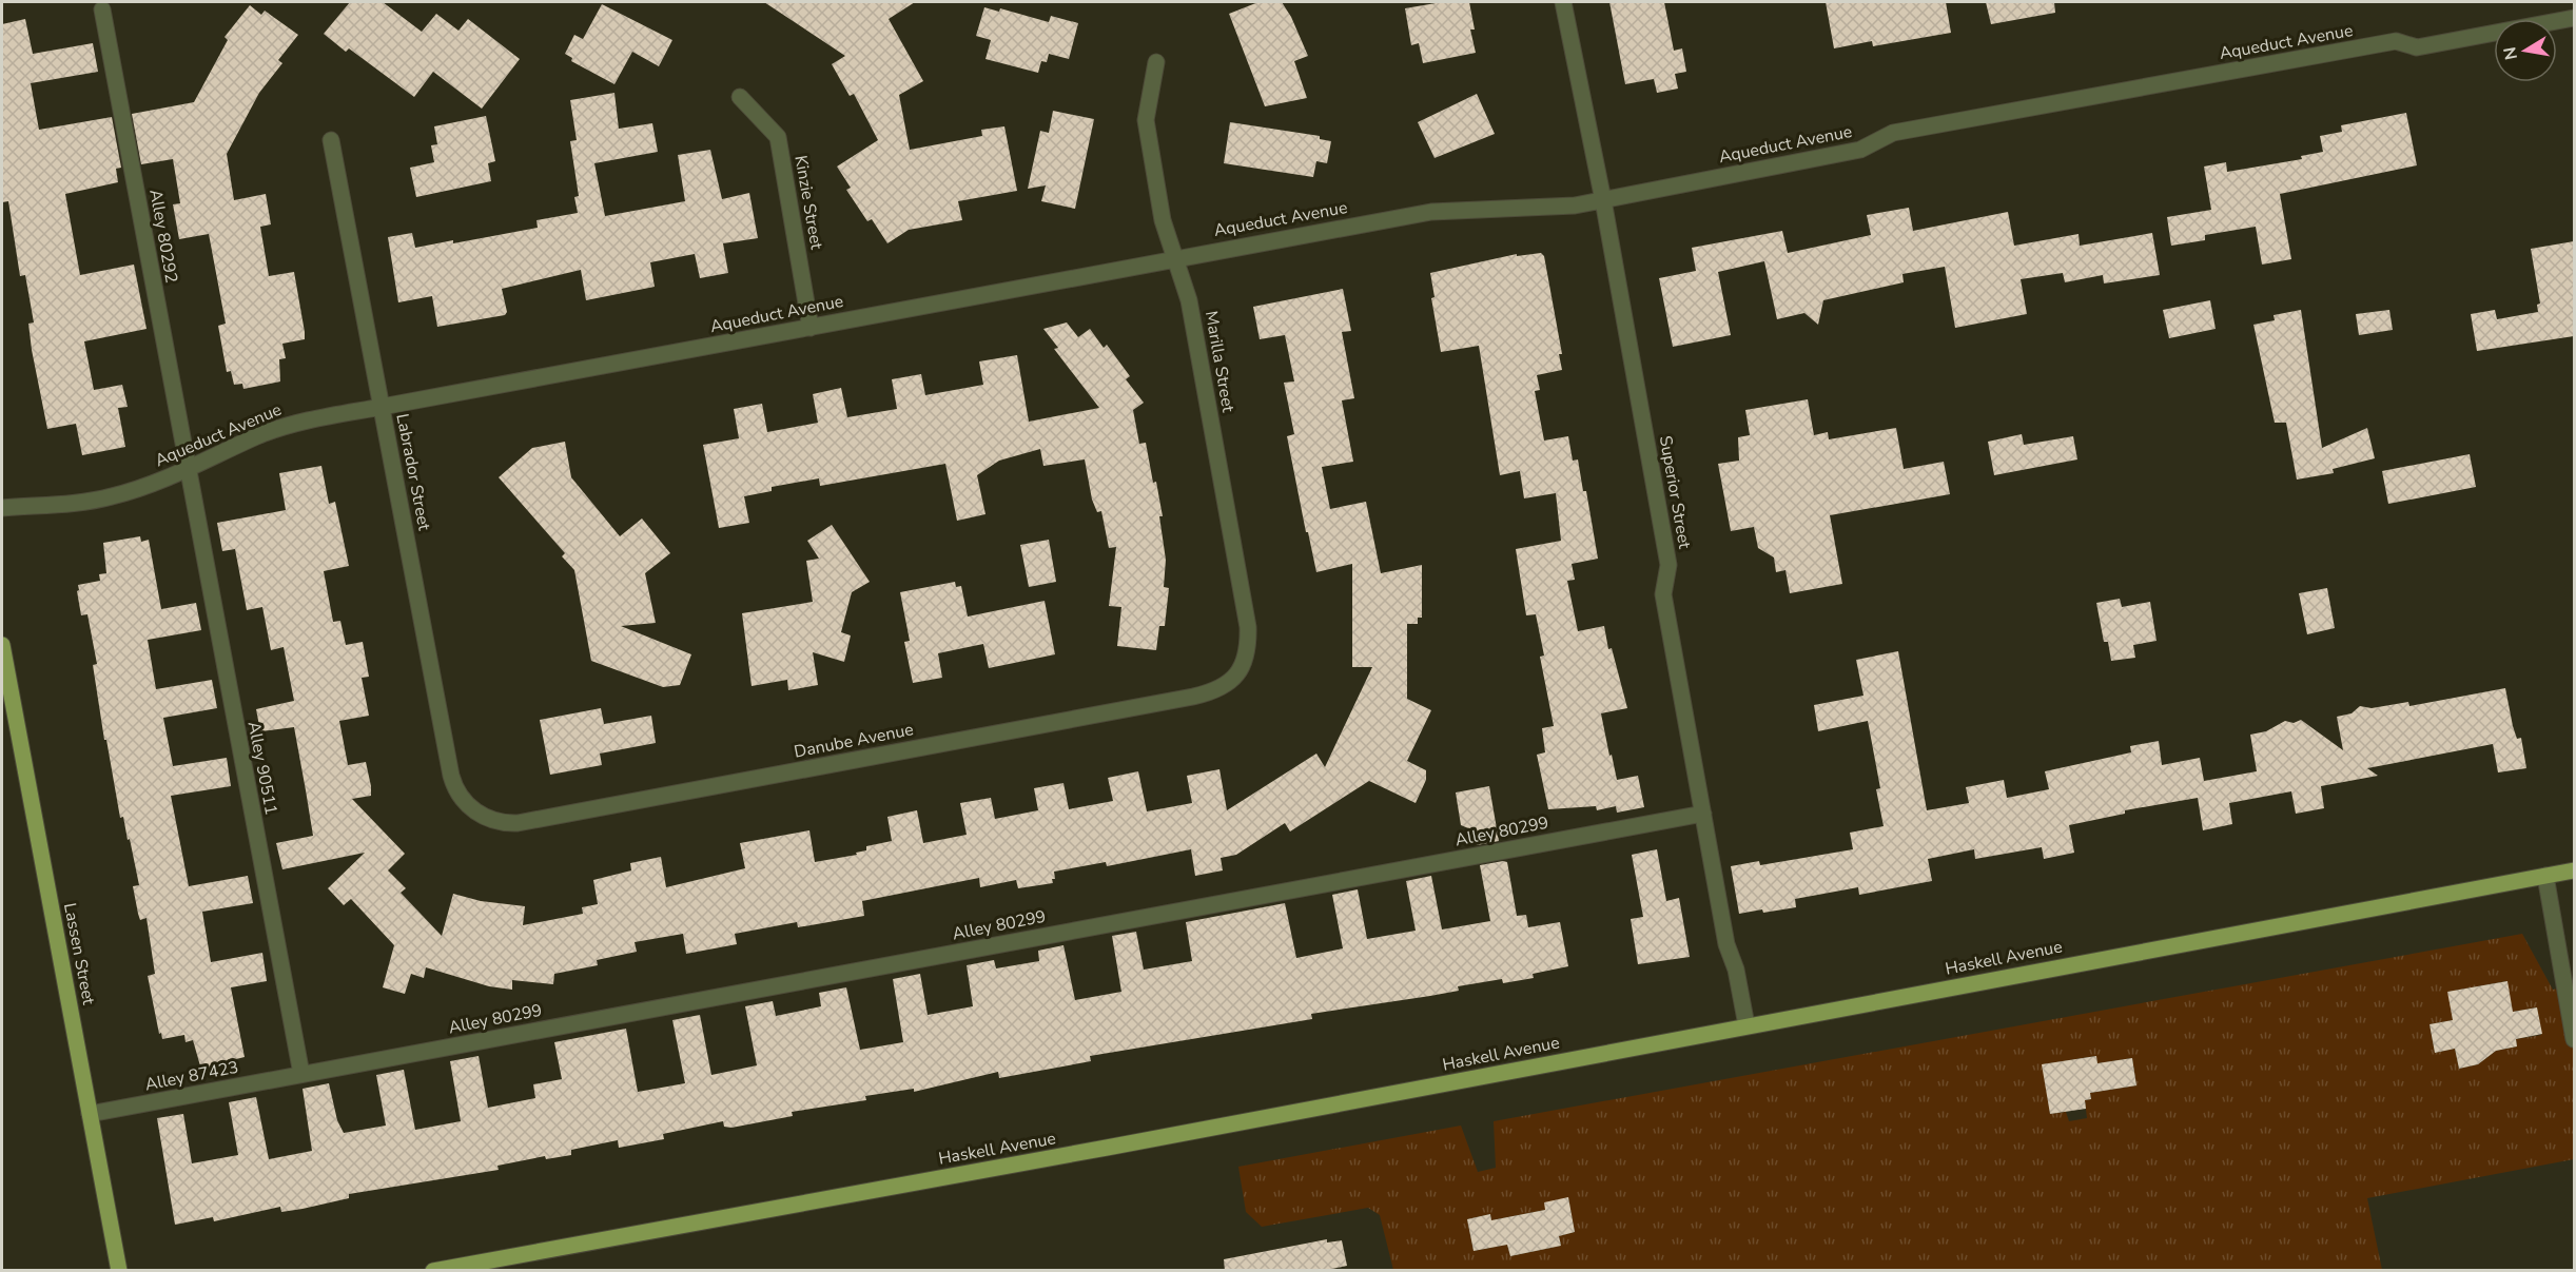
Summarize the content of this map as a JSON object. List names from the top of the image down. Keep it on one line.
{"streets":{"main road":["Lassen Street","Haskell Avenue"],"street":["Aqueduct Avenue","Kinzie Street","Alley 80292","Marilla Street","Labrador Street","Superior Street","Danube Avenue","Alley 90511","Alley 80299","Alley 87423"]},"crossings":[["Aqueduct Avenue","Kinzie Street"],["Aqueduct Avenue","Alley 80292"],["Aqueduct Avenue","Marilla Street"],["Aqueduct Avenue","Labrador Street"],["Aqueduct Avenue","Superior Street"],["Aqueduct Avenue","Alley 90511"],["Alley 80292","Alley 90511"],["Marilla Street","Danube Avenue"],["Labrador Street","Danube Avenue"],["Superior Street","Alley 80299"],["Superior Street","Haskell Avenue"],["Alley 90511","Alley 80299"],["Alley 90511","Alley 87423"],["Alley 80299","Alley 87423"],["Lassen Street","Alley 87423"]],"north":"left"}
